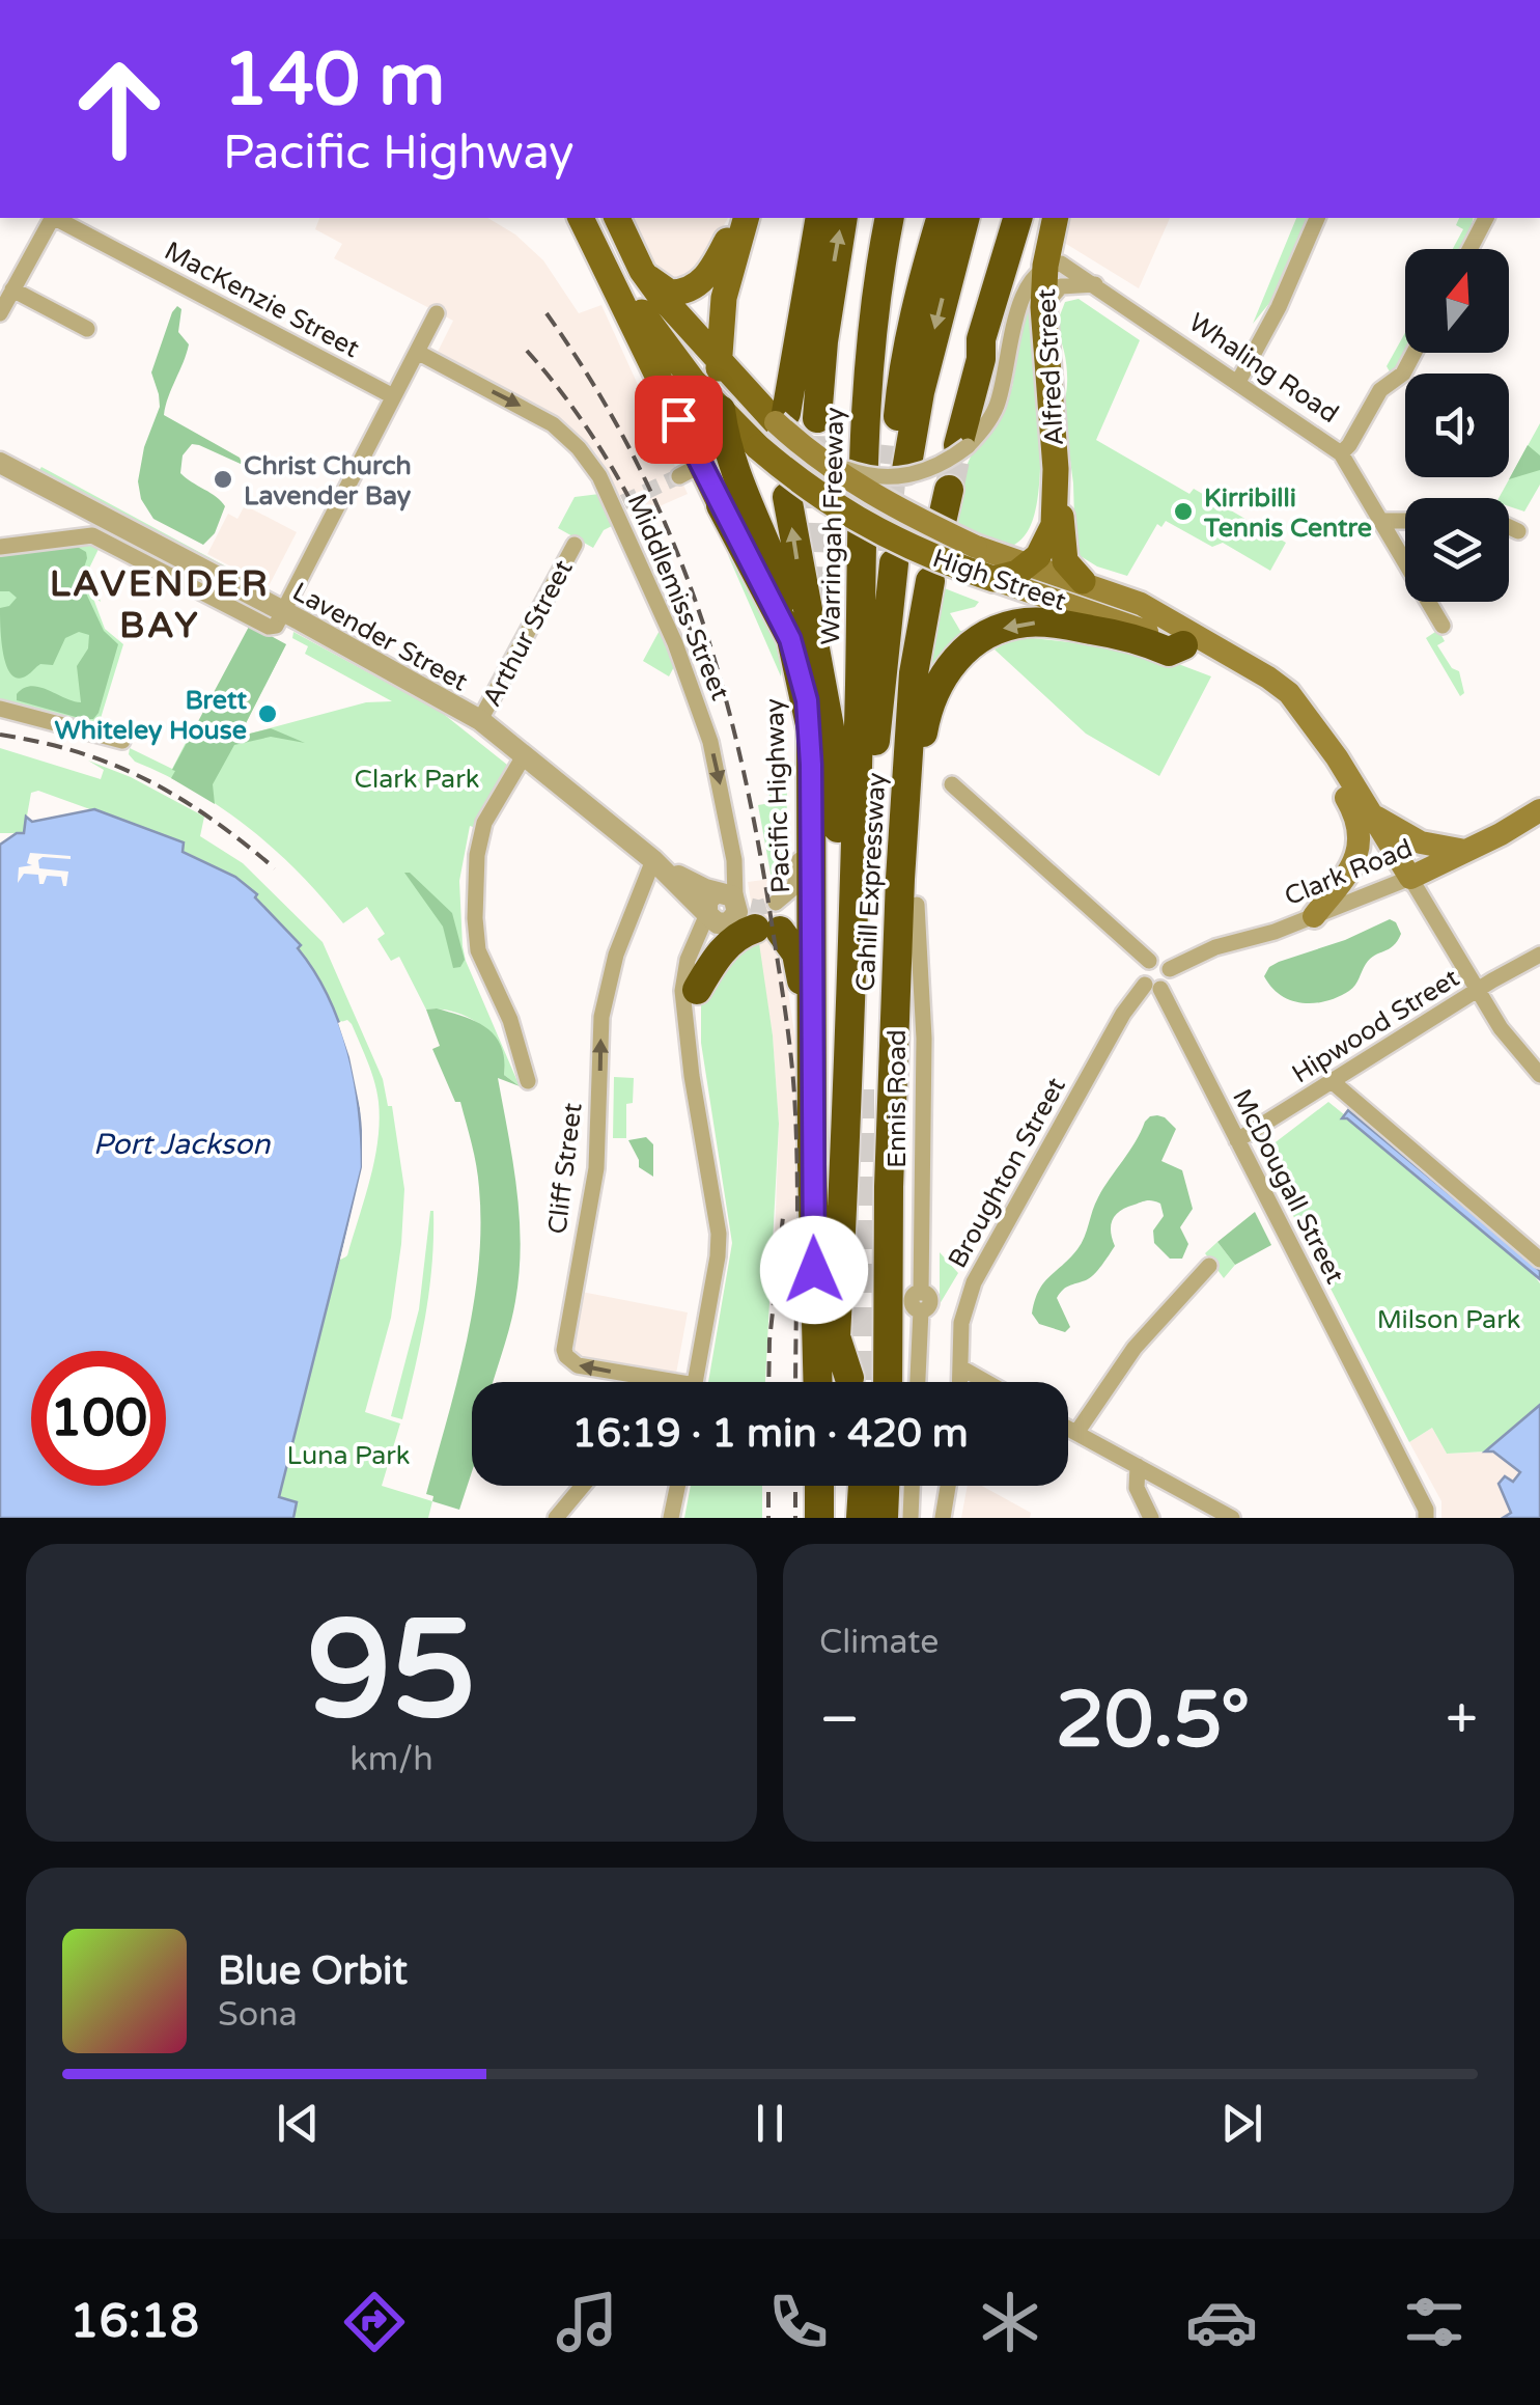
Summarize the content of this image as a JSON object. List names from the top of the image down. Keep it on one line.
{"streets":{"highway":["Warringah Freeway","Pacific Highway","Cahill Expressway"],"main road":["Alfred Street","High Street","Clark Road"],"street":["MacKenzie Street","Whaling Road","Middlemiss Street","Arthur Street","Lavender Street","Hipwood Street","Ennis Road","Cliff Street","Broughton Street","McDougall Street"]},"crossings":[["Alfred Street","Whaling Road"],["Alfred Street","High Street"],["High Street","Clark Road"],["High Street","Hipwood Street"],["Middlemiss Street","Lavender Street"],["Middlemiss Street","Pacific Highway"],["Arthur Street","Lavender Street"],["Lavender Street","Pacific Highway"],["Lavender Street","Cliff Street"],["Clark Road","Broughton Street"],["Clark Road","McDougall Street"],["Hipwood Street","McDougall Street"],["Broughton Street","McDougall Street"]],"one_way":["Middlemiss Street"],"districts":["LAVENDER BAY"],"water":["Port Jackson"],"parks":["Clark Park","Milson Park","Luna Park"],"places":["Christ Church Lavender Bay","Kirribilli Tennis Centre","Brett Whiteley House"],"north":"top","page":{"turn":["140 m","Pacific Highway"],"limit":"100","trip":"16:19 · 1 min · 420 m","tile":[["95","km/h"],"Climate"],"heat":["−","20.5°","+"],"song":["Blue Orbit","Sona"],"tabs":"16:18"}}
